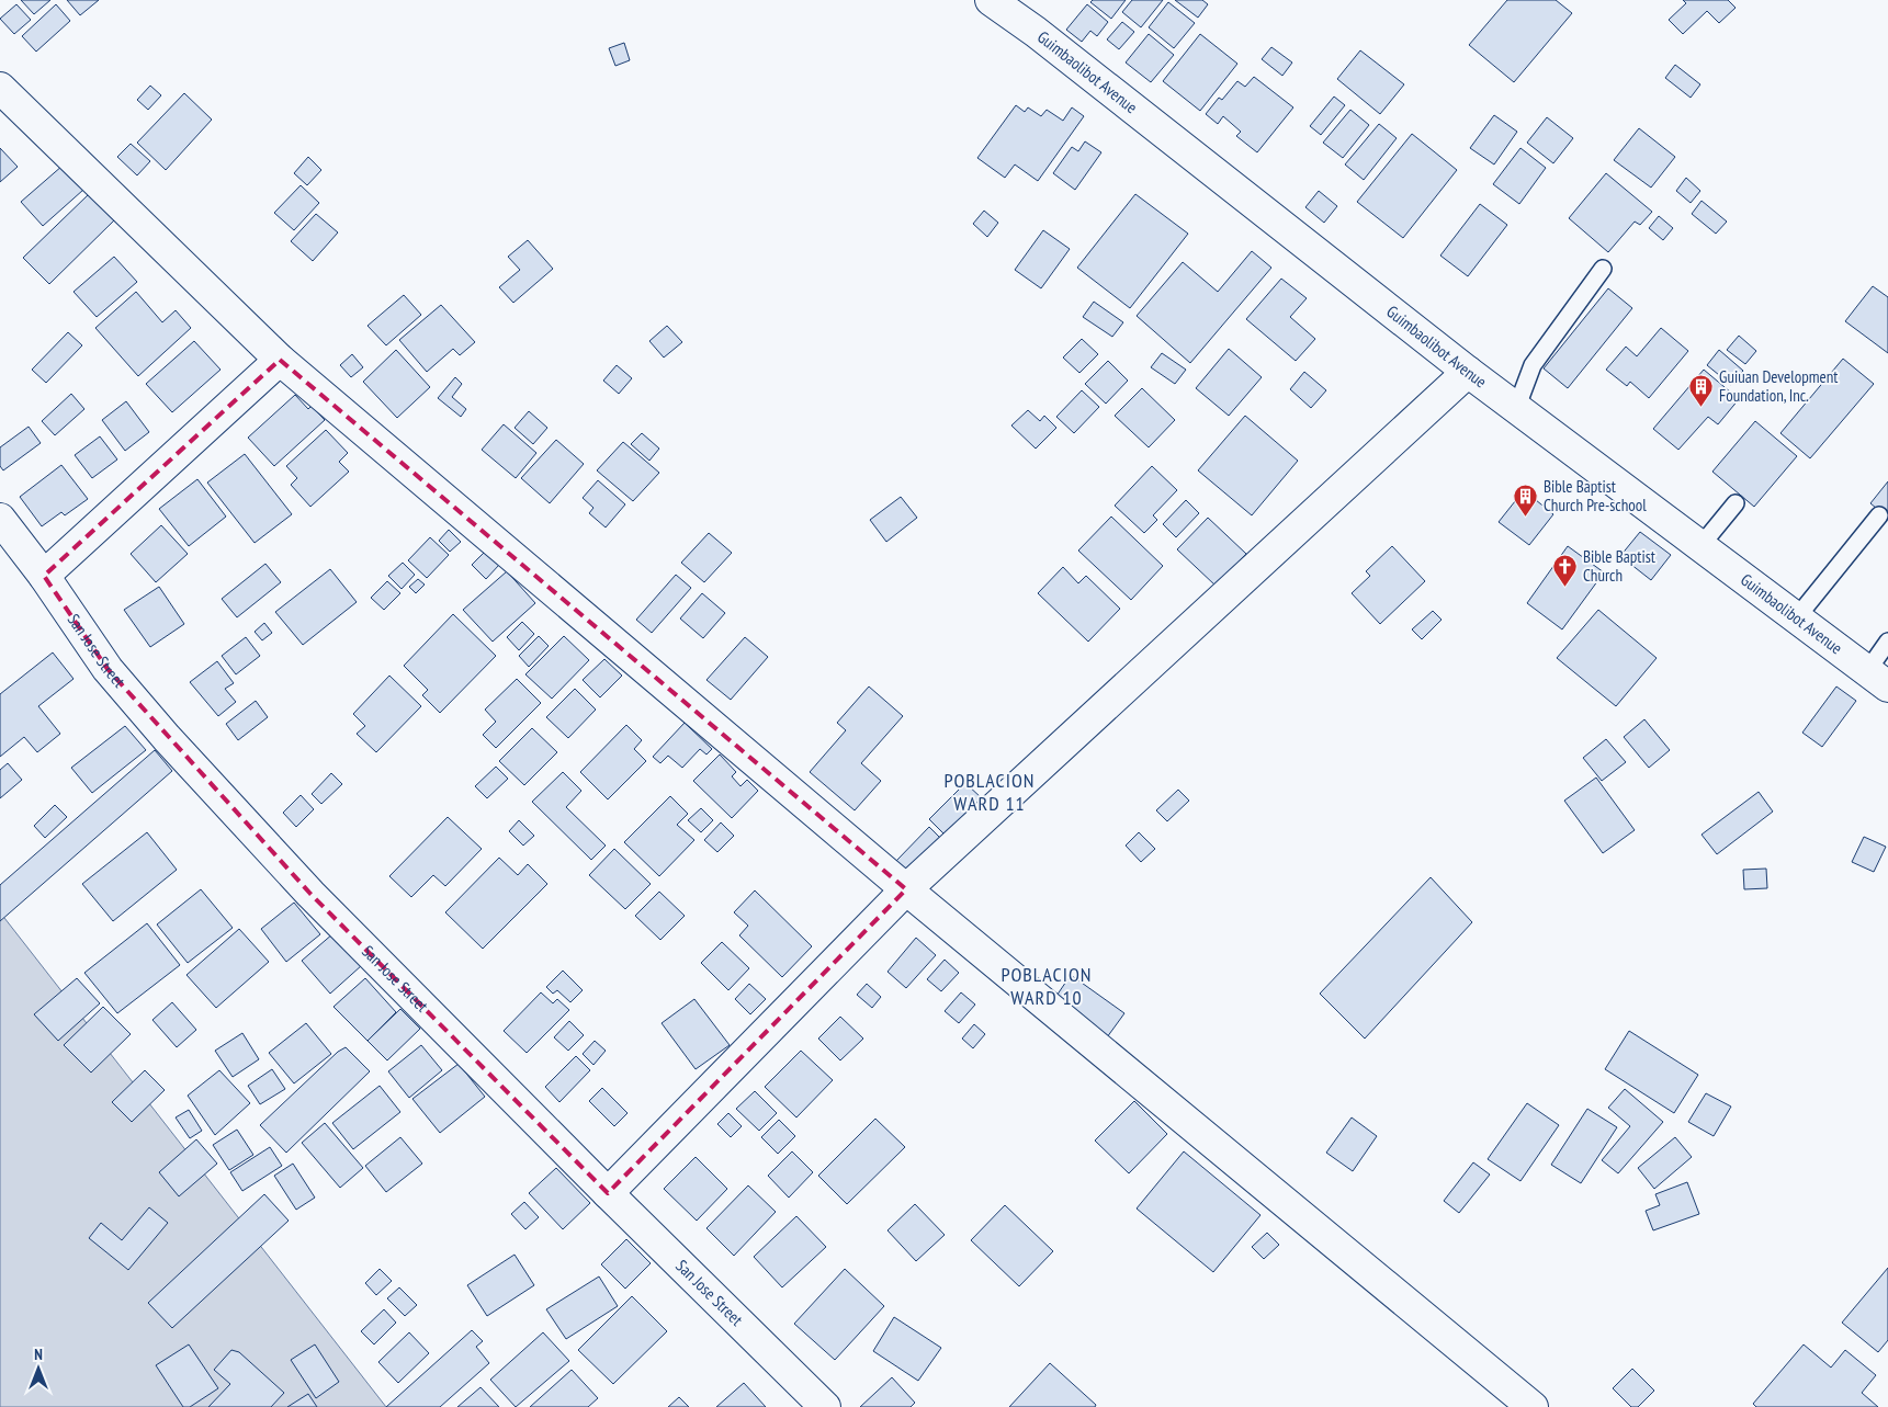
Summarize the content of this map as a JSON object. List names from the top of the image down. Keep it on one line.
{"streets":{"street":["Guimbaolibot Avenue","San Jose Street"]},"districts":["POBLACION WARD 11","POBLACION WARD 10"],"places":{"building":["Guiuan Development Foundation, Inc.","Bible Baptist Church Pre-school"],"church":["Bible Baptist Church"]},"north":"top"}
